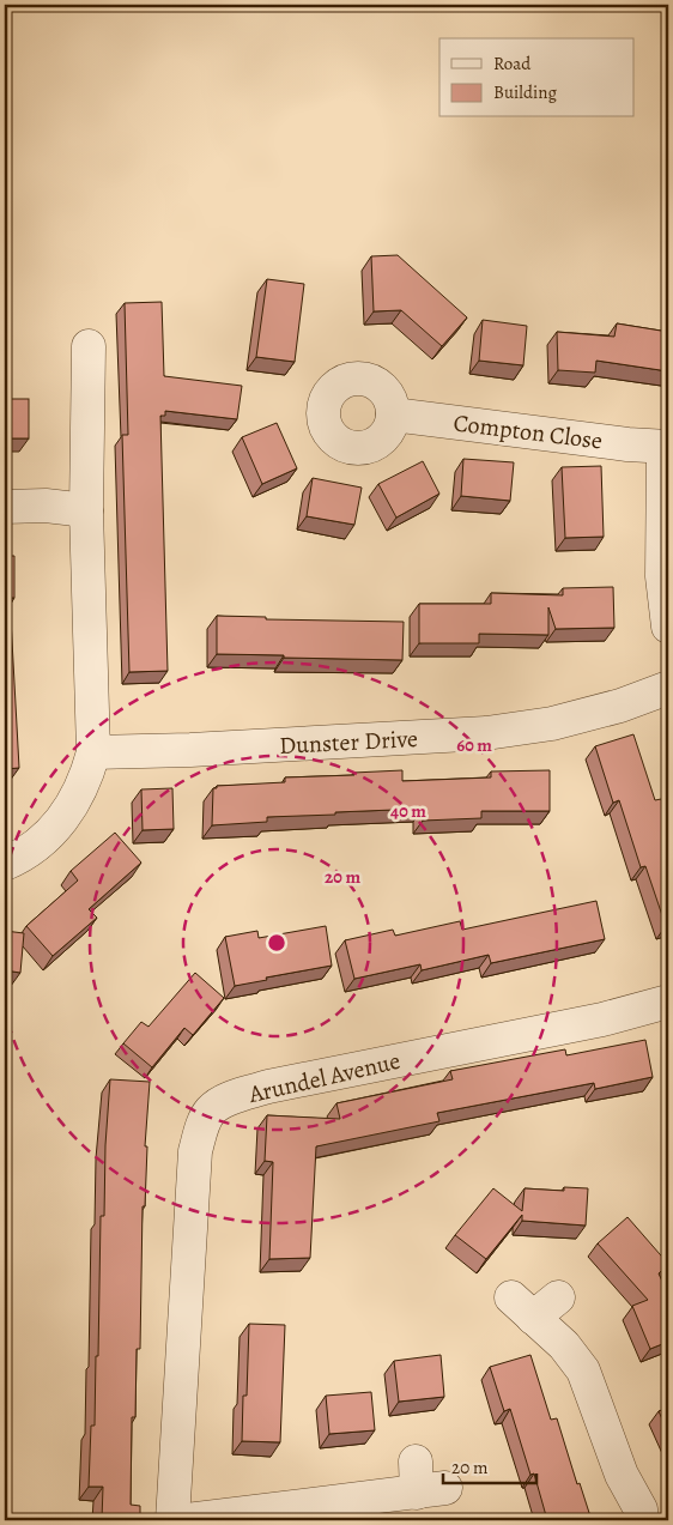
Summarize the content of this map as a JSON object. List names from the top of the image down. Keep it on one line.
{"streets":{"street":["Compton Close","Dunster Drive","Arundel Avenue"]},"legend":["Road","Building"],"scale_bar":"20 m","rings":["60 m","40 m","20 m"]}
